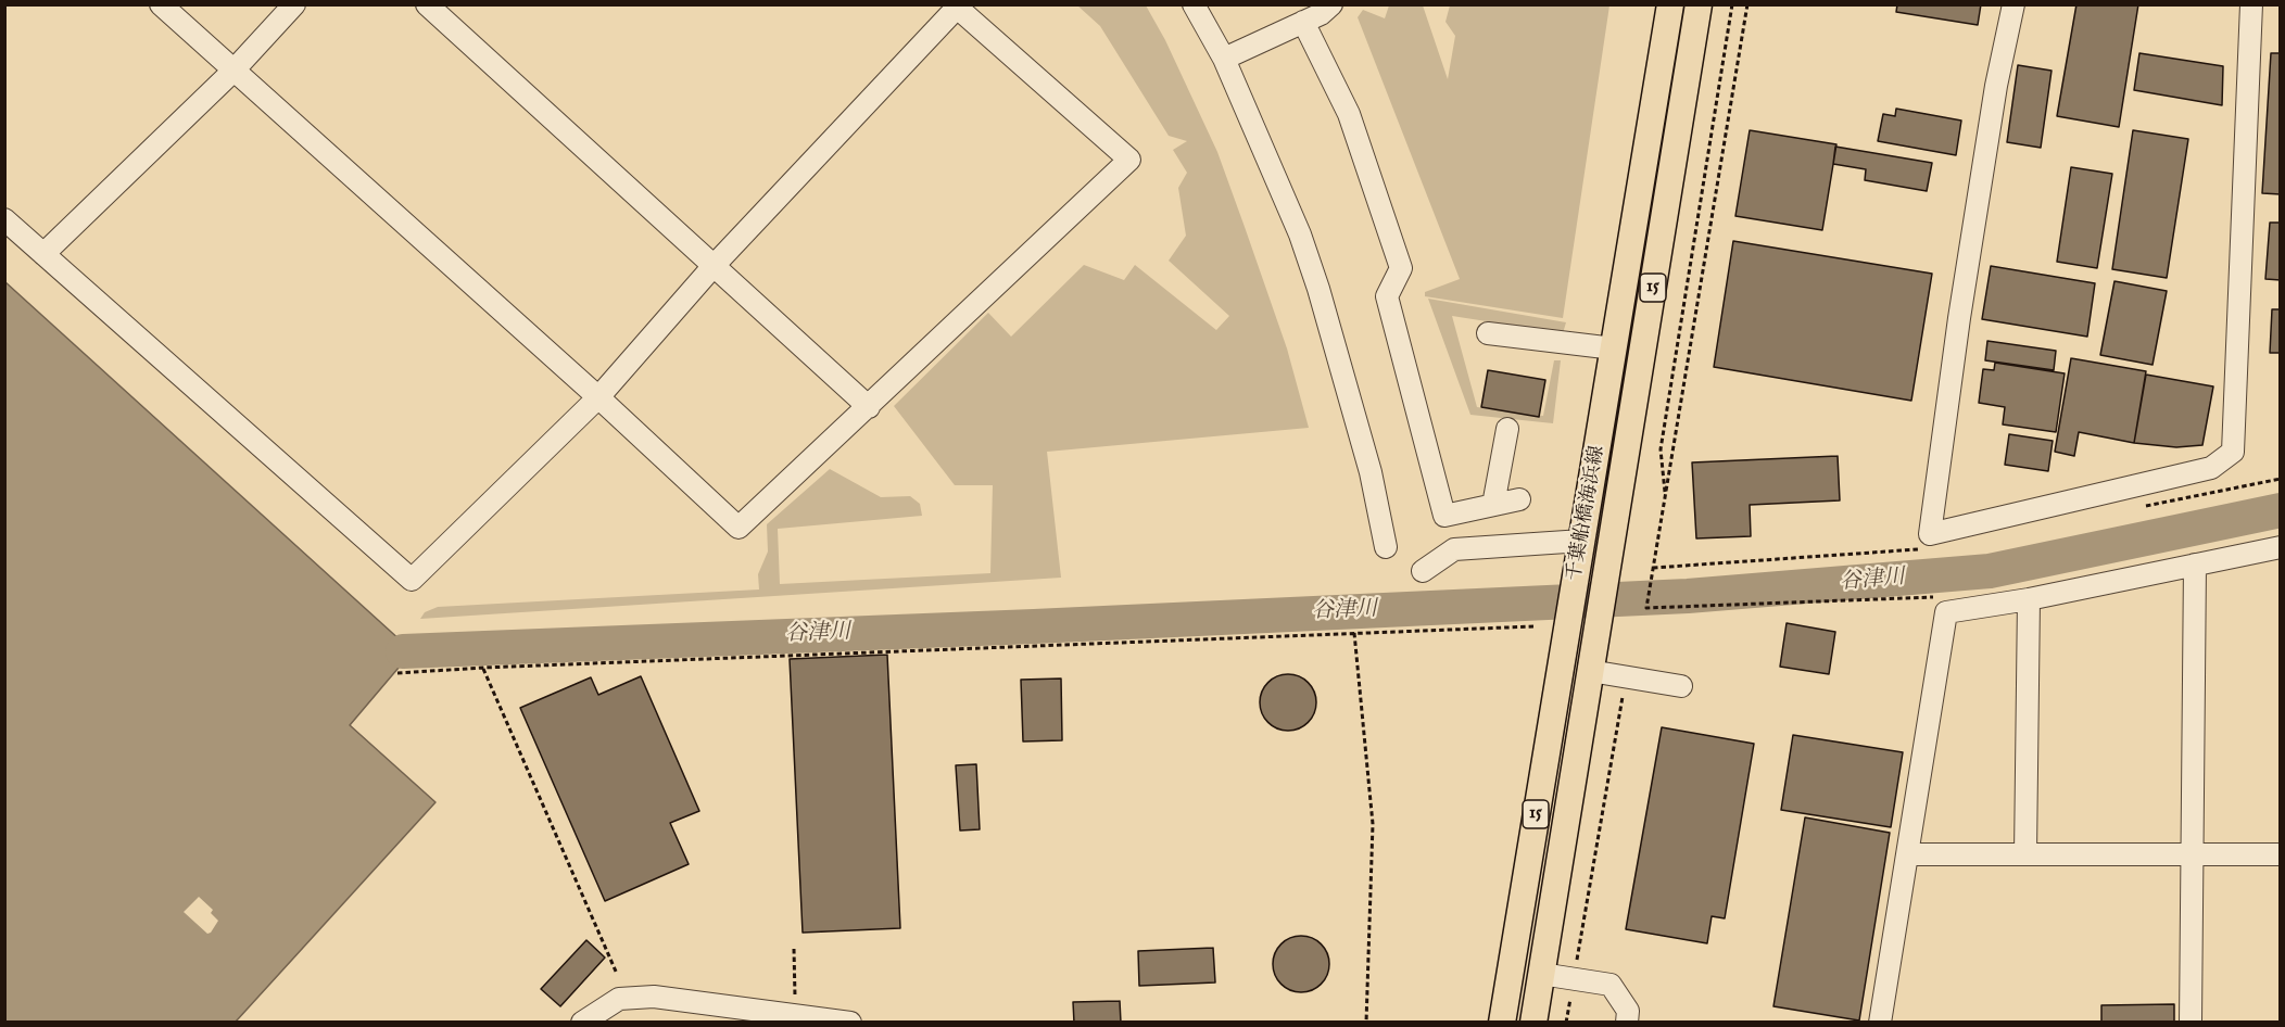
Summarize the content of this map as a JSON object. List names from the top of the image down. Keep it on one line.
{"streets":{"main road":["15","千葉船橋海浜線"]},"water":["谷津川"]}
